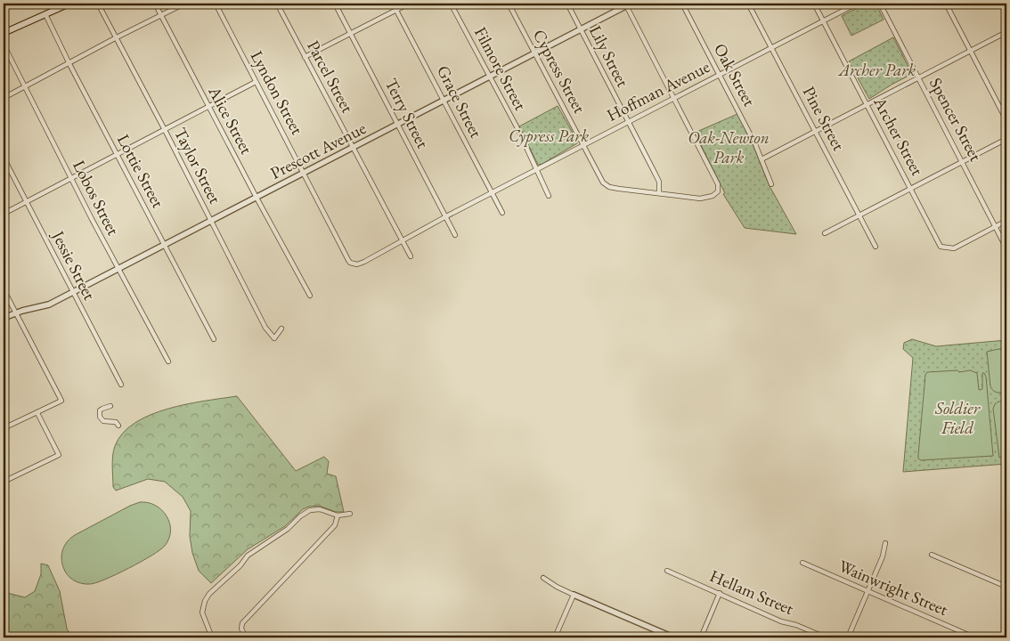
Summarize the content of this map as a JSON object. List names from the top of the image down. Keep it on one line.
{"streets":{"street":["Lily Street","Filmore Street","Cypress Street","Oak Street","Parcel Street","Hoffman Avenue","Lyndon Street","Grace Street","Terry Street","Pine Street","Spencer Street","Alice Street","Archer Street","Prescott Avenue","Taylor Street","Lottie Street","Lobos Street","Jessie Street","Wainwright Street","Hellam Street"]},"crossings":[["Lily Street","Cypress Street"],["Lily Street","Hoffman Avenue"],["Lily Street","Prescott Avenue"],["Filmore Street","Hoffman Avenue"],["Filmore Street","Prescott Avenue"],["Cypress Street","Hoffman Avenue"],["Cypress Street","Prescott Avenue"],["Oak Street","Hoffman Avenue"],["Parcel Street","Hoffman Avenue"],["Parcel Street","Prescott Avenue"],["Hoffman Avenue","Lyndon Street"],["Hoffman Avenue","Grace Street"],["Hoffman Avenue","Terry Street"],["Hoffman Avenue","Pine Street"],["Hoffman Avenue","Archer Street"],["Lyndon Street","Prescott Avenue"],["Grace Street","Prescott Avenue"],["Terry Street","Prescott Avenue"],["Spencer Street","Archer Street"],["Alice Street","Prescott Avenue"],["Prescott Avenue","Taylor Street"],["Prescott Avenue","Lottie Street"],["Prescott Avenue","Lobos Street"],["Prescott Avenue","Jessie Street"]],"parks":["Archer Park","Cypress Park","Oak-Newton Park","Soldier Field"]}
